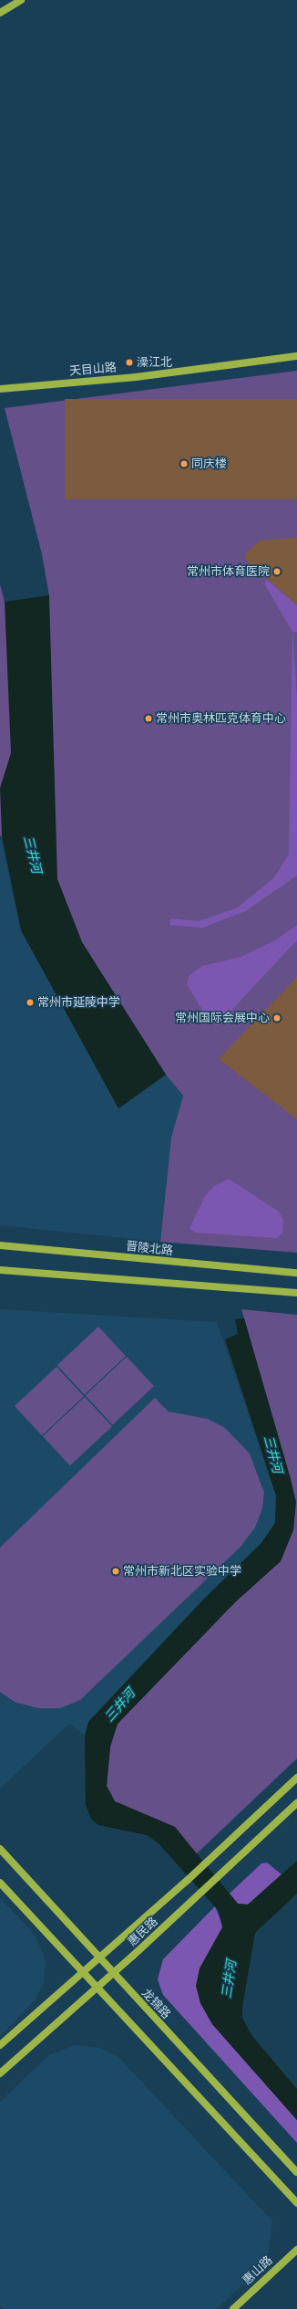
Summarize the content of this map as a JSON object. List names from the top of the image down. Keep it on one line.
{"streets":{"main road":["天目山路","晋陵北路","惠民路","龙锦路","惠山路"]},"crossings":[["惠民路","龙锦路"]],"water":["三井河"],"places":["澡江北","同庆楼","常州市体育医院","常州市奥林匹克体育中心","常州市延陵中学","常州国际会展中心","常州市新北区实验中学"]}
